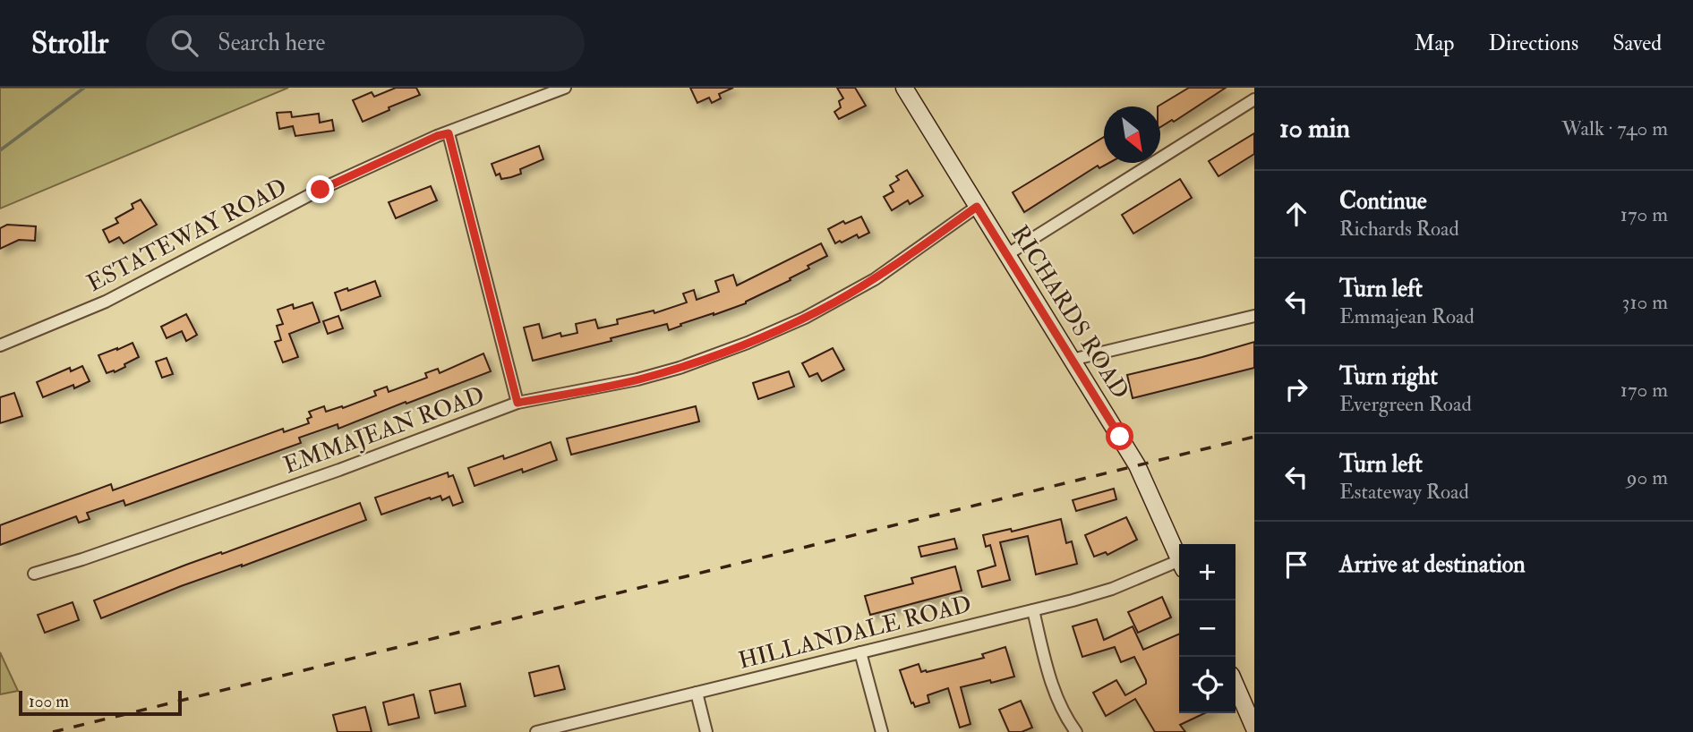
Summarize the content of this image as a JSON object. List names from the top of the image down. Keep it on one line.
{"streets":{"street":["ESTATEWAY ROAD","RICHARDS ROAD","EMMAJEAN ROAD","HILLANDALE ROAD"]},"crossings":[["RICHARDS ROAD","EMMAJEAN ROAD"]],"scale_bar":"100 m","north":"bottom right","page":{"header":"Strollr","search":"Search here","nav":["Map","Directions","Saved"],"heading":["10 min","Walk · 740 m"],"list":[["Continue","Richards Road","170 m"],["Turn left","Emmajean Road","310 m"],["Turn right","Evergreen Road","170 m"],["Turn left","Estateway Road","90 m"],"Arrive at destination"],"map_buttons":["+","−"],"scale":"100 m"}}
